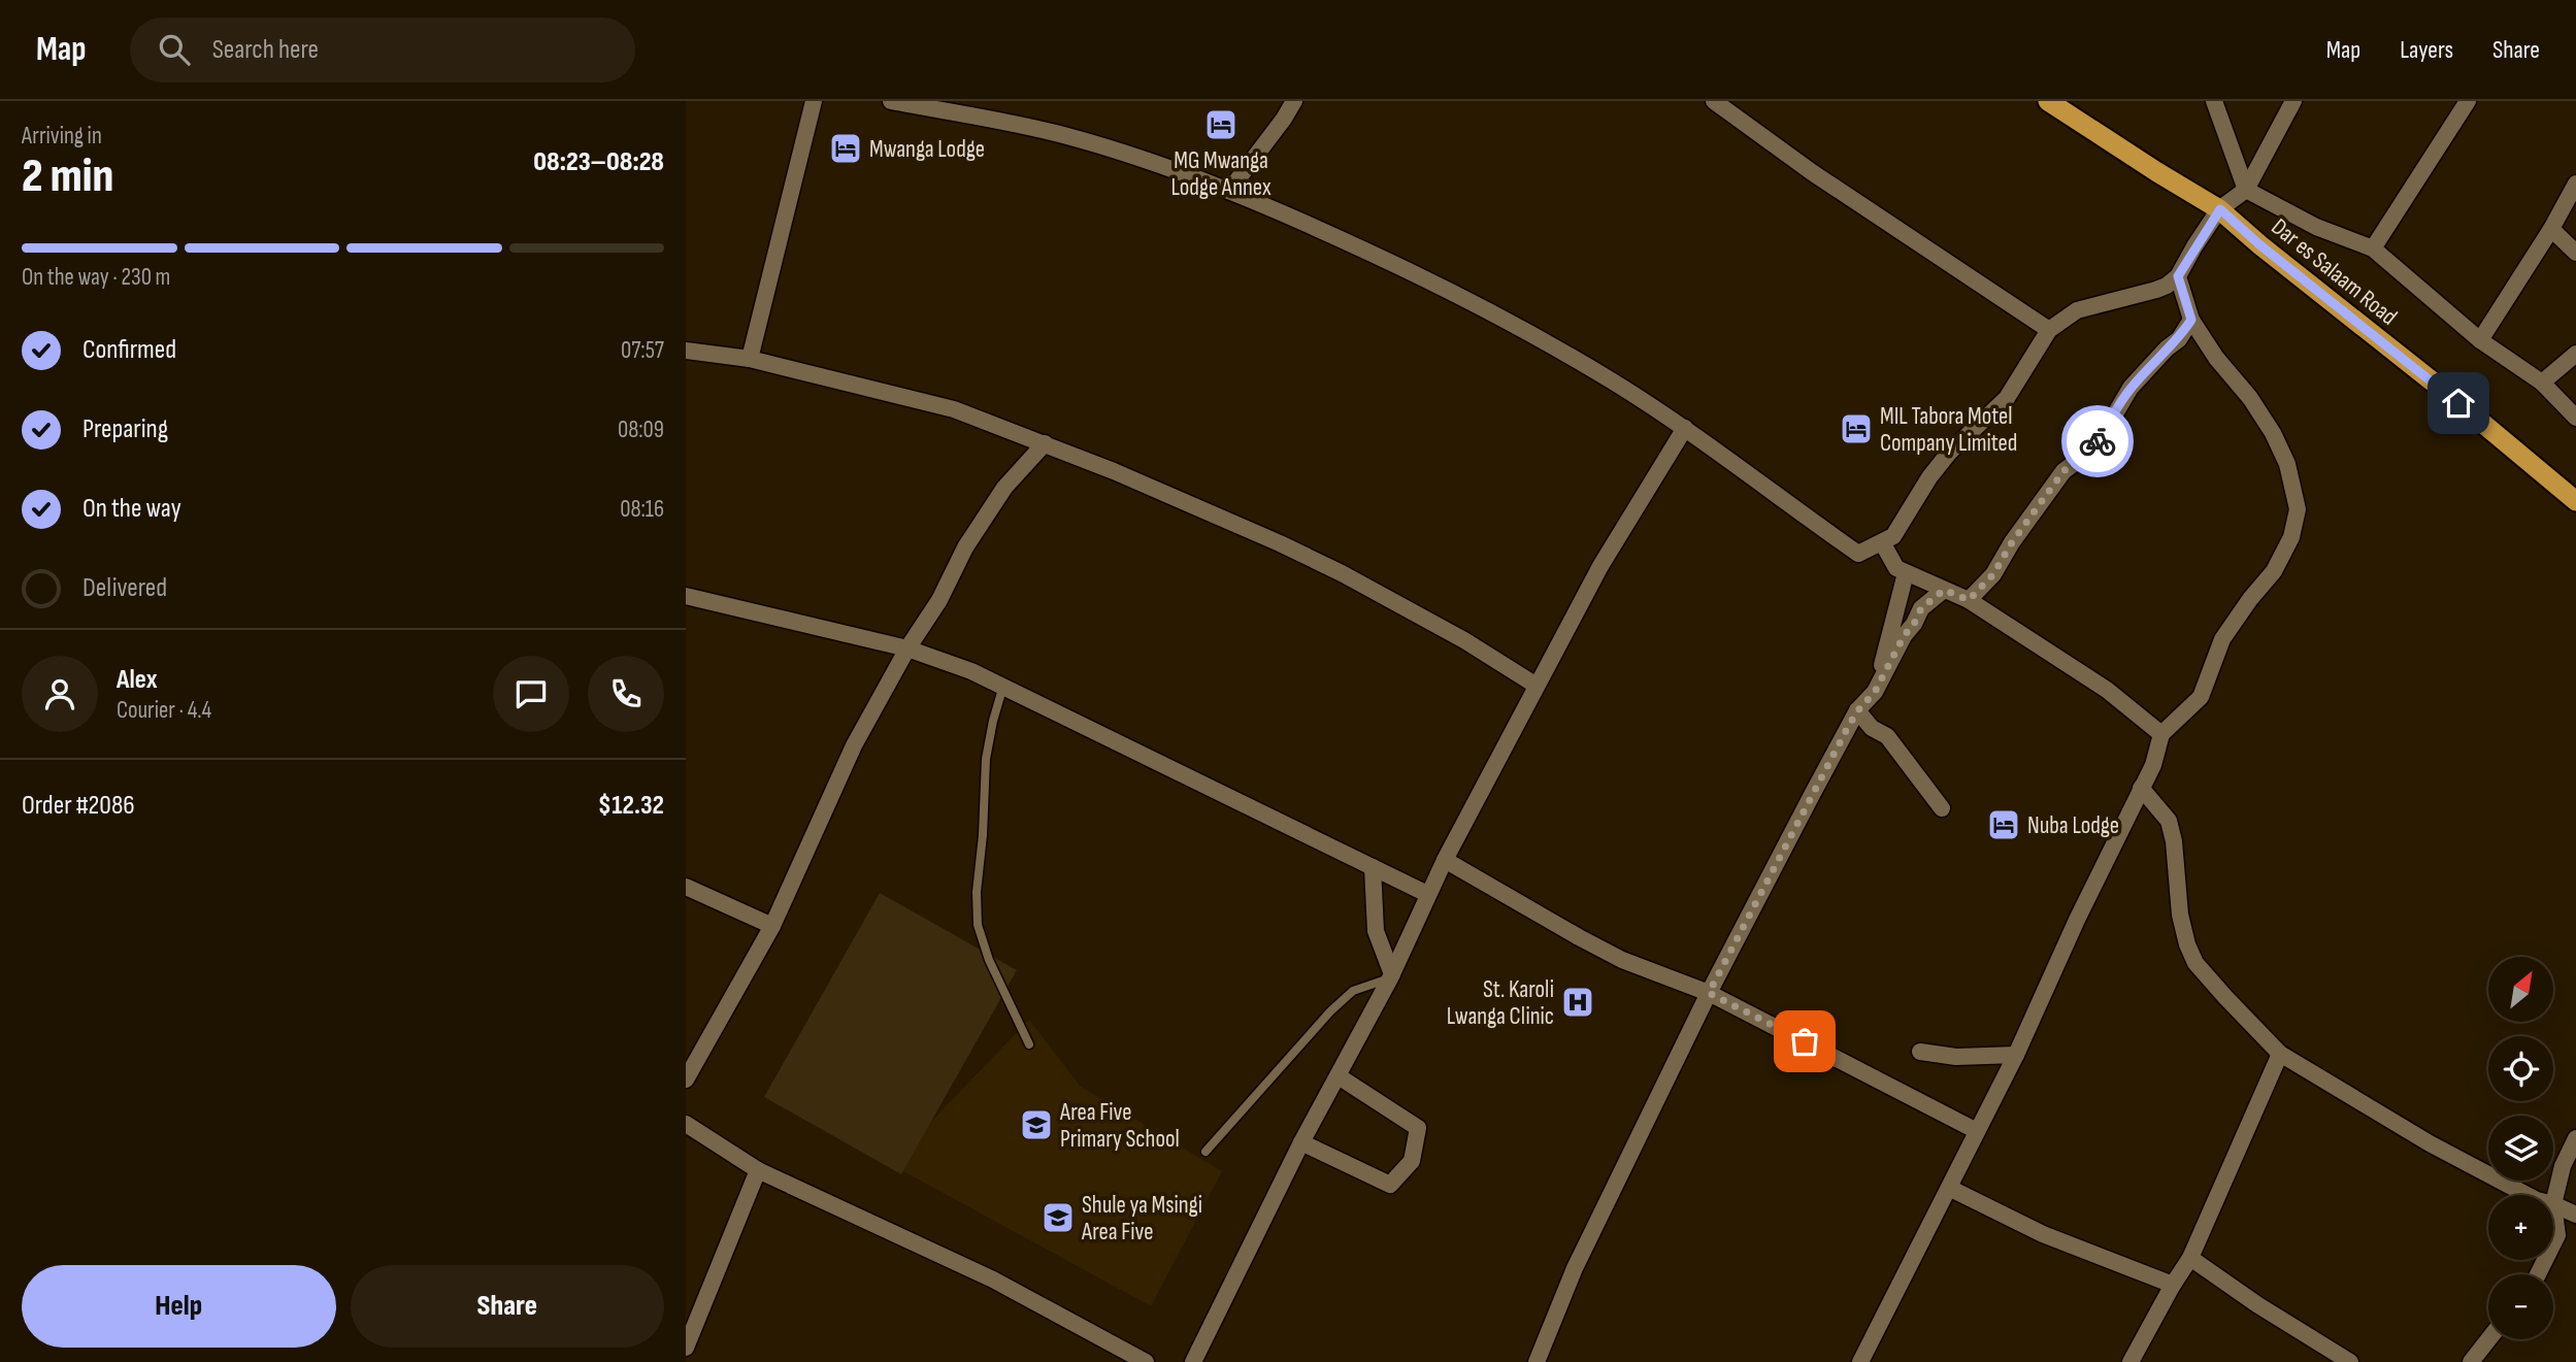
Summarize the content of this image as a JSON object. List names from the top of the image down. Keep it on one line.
{"streets":{"highway":["Dar es Salaam Road"]},"places":{"hotel":["MG Mwanga Lodge Annex","Mwanga Lodge","MIL Tabora Motel Company Limited","Nuba Lodge"],"hospital":["St. Karoli Lwanga Clinic"],"school or university":["Area Five Primary School","Shule ya Msingi Area Five"]},"north":"top right","page":{"header":"Map","search":"Search here","nav":["Map","Layers","Share"],"heading":["2 min","Arriving in","08:23–08:28"],"panel":["Alex","Courier · 4.4","Order #2086","$12.32"],"bar":"On the way · 230 m","list":[["Confirmed","07:57"],["Preparing","08:09"],["On the way","08:16"],"Delivered"],"map_buttons":["+","−"],"buttons":["Help","Share"]}}
